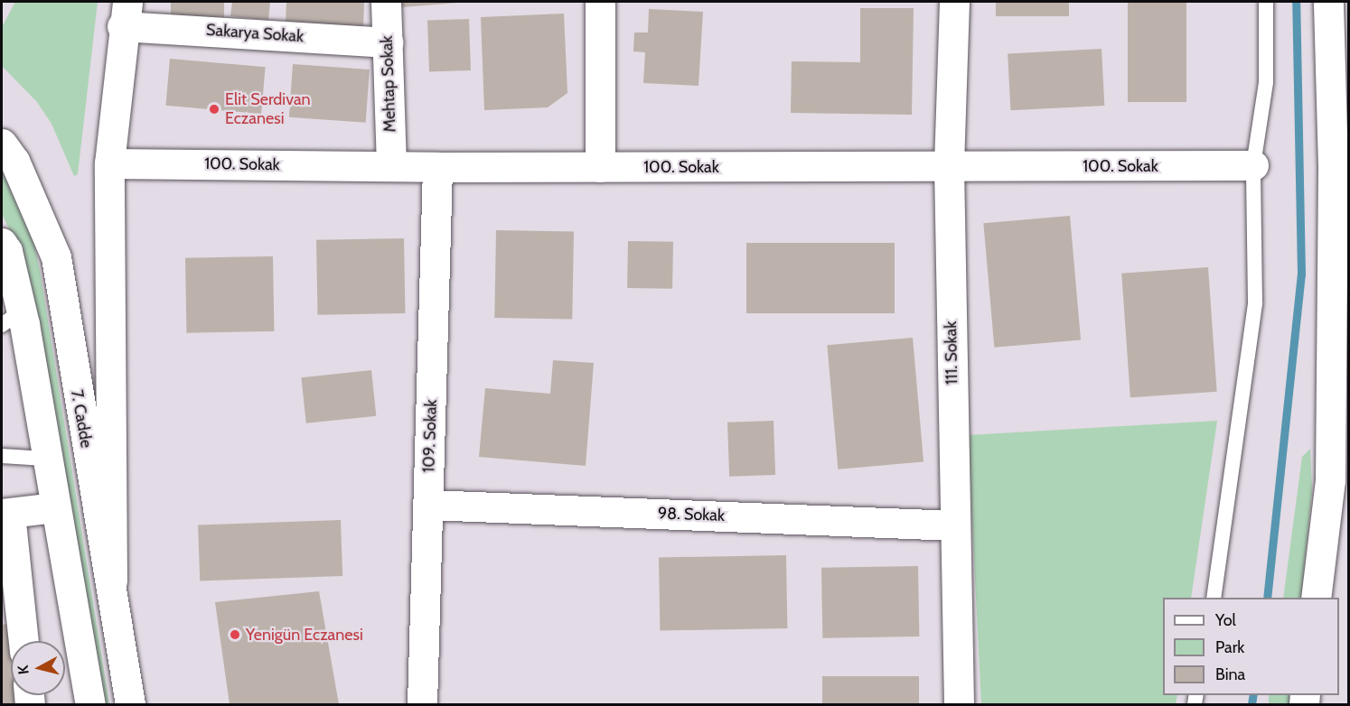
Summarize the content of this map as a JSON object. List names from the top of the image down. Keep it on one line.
{"streets":{"street":["Sakarya Sokak","Mehtap Sokak","100. Sokak","111. Sokak","7. Cadde","109. Sokak","98. Sokak"]},"crossings":[["Sakarya Sokak","Mehtap Sokak"],["Mehtap Sokak","100. Sokak"],["100. Sokak","111. Sokak"],["100. Sokak","109. Sokak"],["111. Sokak","98. Sokak"],["109. Sokak","98. Sokak"]],"places":["Elit Serdivan Eczanesi","Yenigün Eczanesi"],"legend":["Yol","Park","Bina"],"north":"left"}
